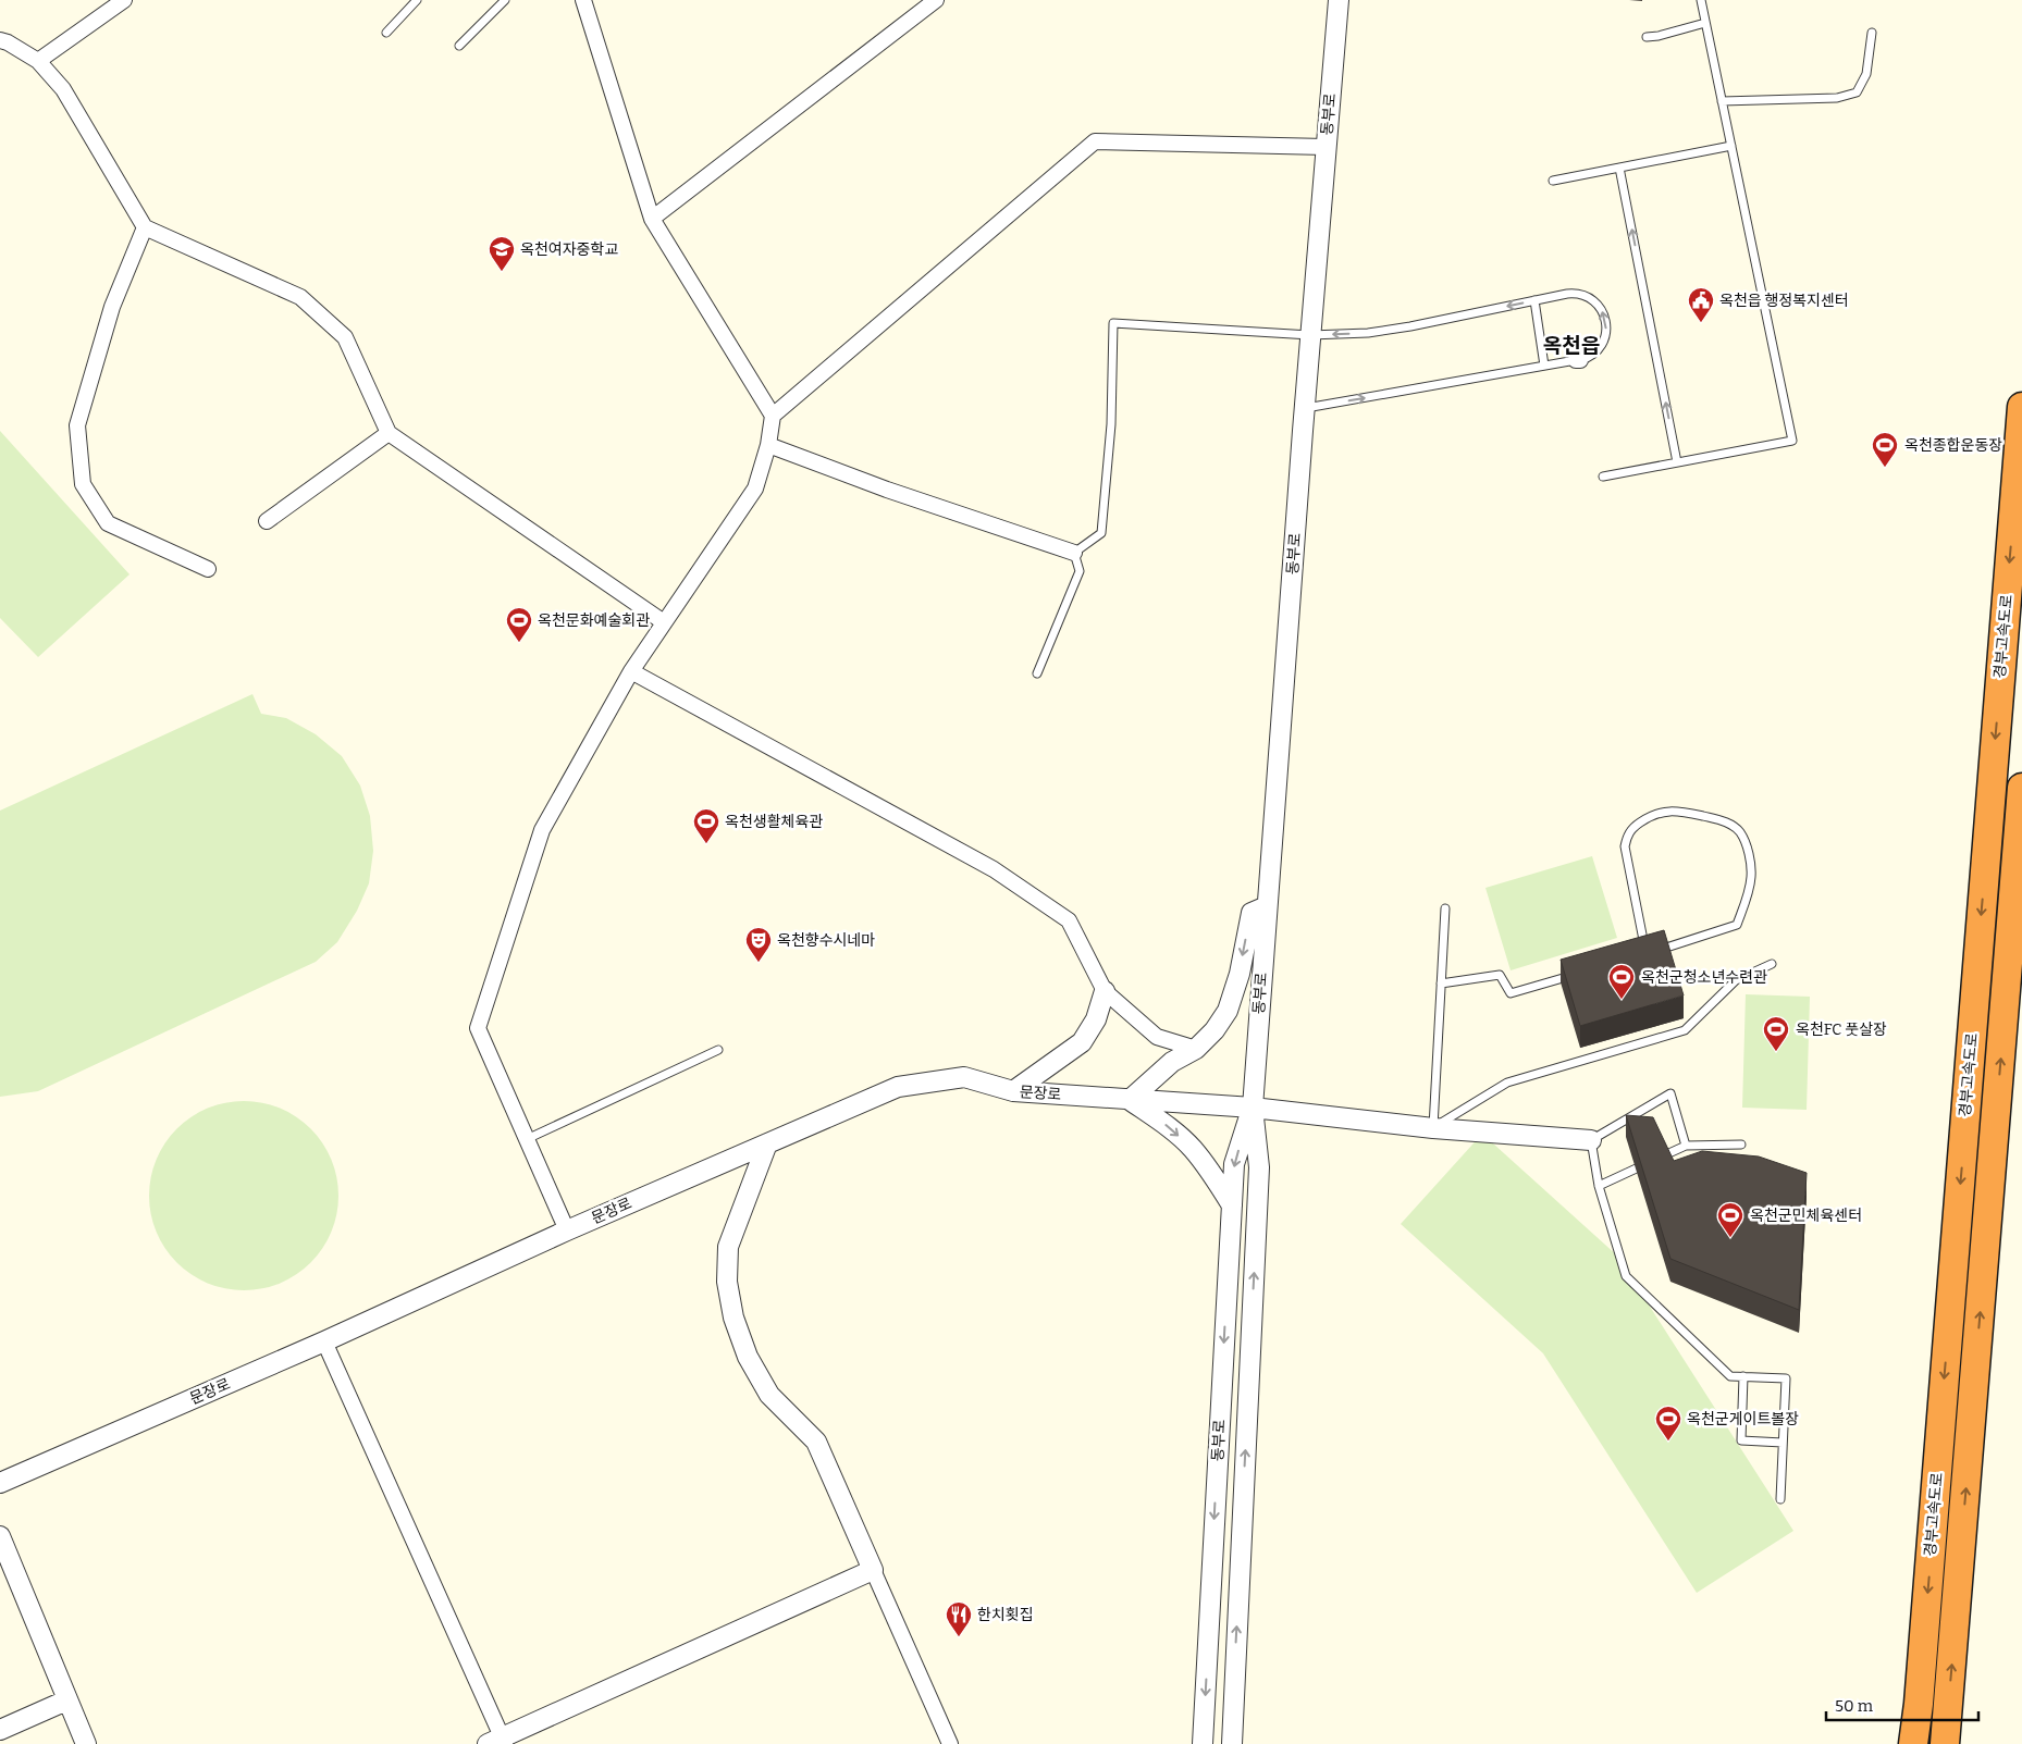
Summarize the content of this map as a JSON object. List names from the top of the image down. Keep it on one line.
{"streets":{"highway":["경부고속도로"],"street":["동부로","문장로"]},"crossings":[["동부로","문장로"]],"districts":["옥천읍"],"places":{"school or university":["옥천여자중학교"],"public building":["옥천읍 행정복지센터"],"sports":["옥천종합운동장","옥천문화예술회관","옥천생활체육관","옥천군청소년수련관","옥천FC 풋살장","옥천군민체육센터","옥천군게이트볼장"],"theatre":["옥천향수시네마"],"restaurant":["한치횟집"]},"scale_bar":"50 m"}
